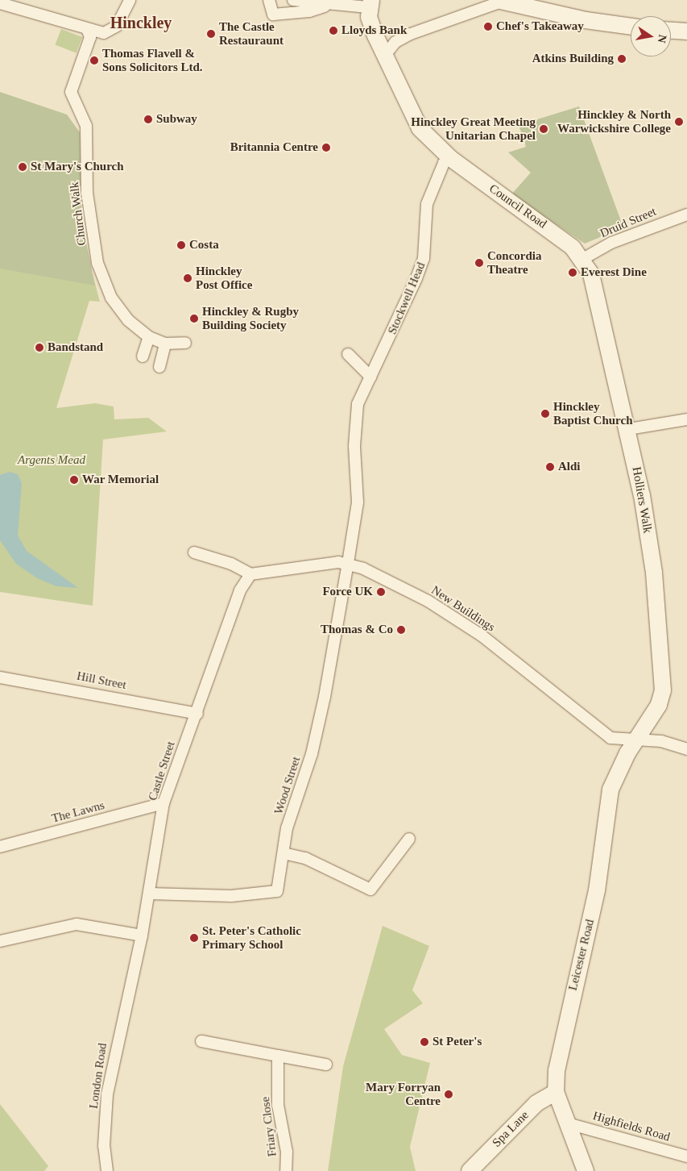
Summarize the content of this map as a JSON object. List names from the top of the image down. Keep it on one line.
{"streets":{"main road":["Council Road","Holliers Walk","Leicester Road","Spa Lane"],"street":["Church Walk","Druid Street","Stockwell Head","New Buildings","Hill Street","Castle Street","Wood Street","The Lawns","London Road","Friary Close","Highfields Road"]},"crossings":[["Council Road","Druid Street"],["Council Road","Stockwell Head"],["Council Road","Holliers Walk"],["Druid Street","Holliers Walk"],["Stockwell Head","New Buildings"],["Stockwell Head","Wood Street"],["Holliers Walk","New Buildings"],["Holliers Walk","Leicester Road"],["New Buildings","Wood Street"],["New Buildings","Leicester Road"],["Hill Street","Castle Street"],["Castle Street","Wood Street"],["Castle Street","The Lawns"],["Castle Street","London Road"],["Leicester Road","Highfields Road"],["Leicester Road","Spa Lane"]],"districts":["Hinckley"],"parks":["Argents Mead"],"places":["Chef's Takeaway","Lloyds Bank","The Castle Restauraunt","Atkins Building","Thomas Flavell & Sons Solicitors Ltd.","Subway","Hinckley & North Warwickshire College","Hinckley Great Meeting Unitarian Chapel","Britannia Centre","St Mary's Church","Costa","Concordia Theatre","Everest Dine","Hinckley Post Office","Hinckley & Rugby Building Society","Bandstand","Hinckley Baptist Church","Aldi","War Memorial","Force UK","Thomas & Co","St. Peter's Catholic Primary School","St Peter's","Mary Forryan Centre"],"north":"right"}
